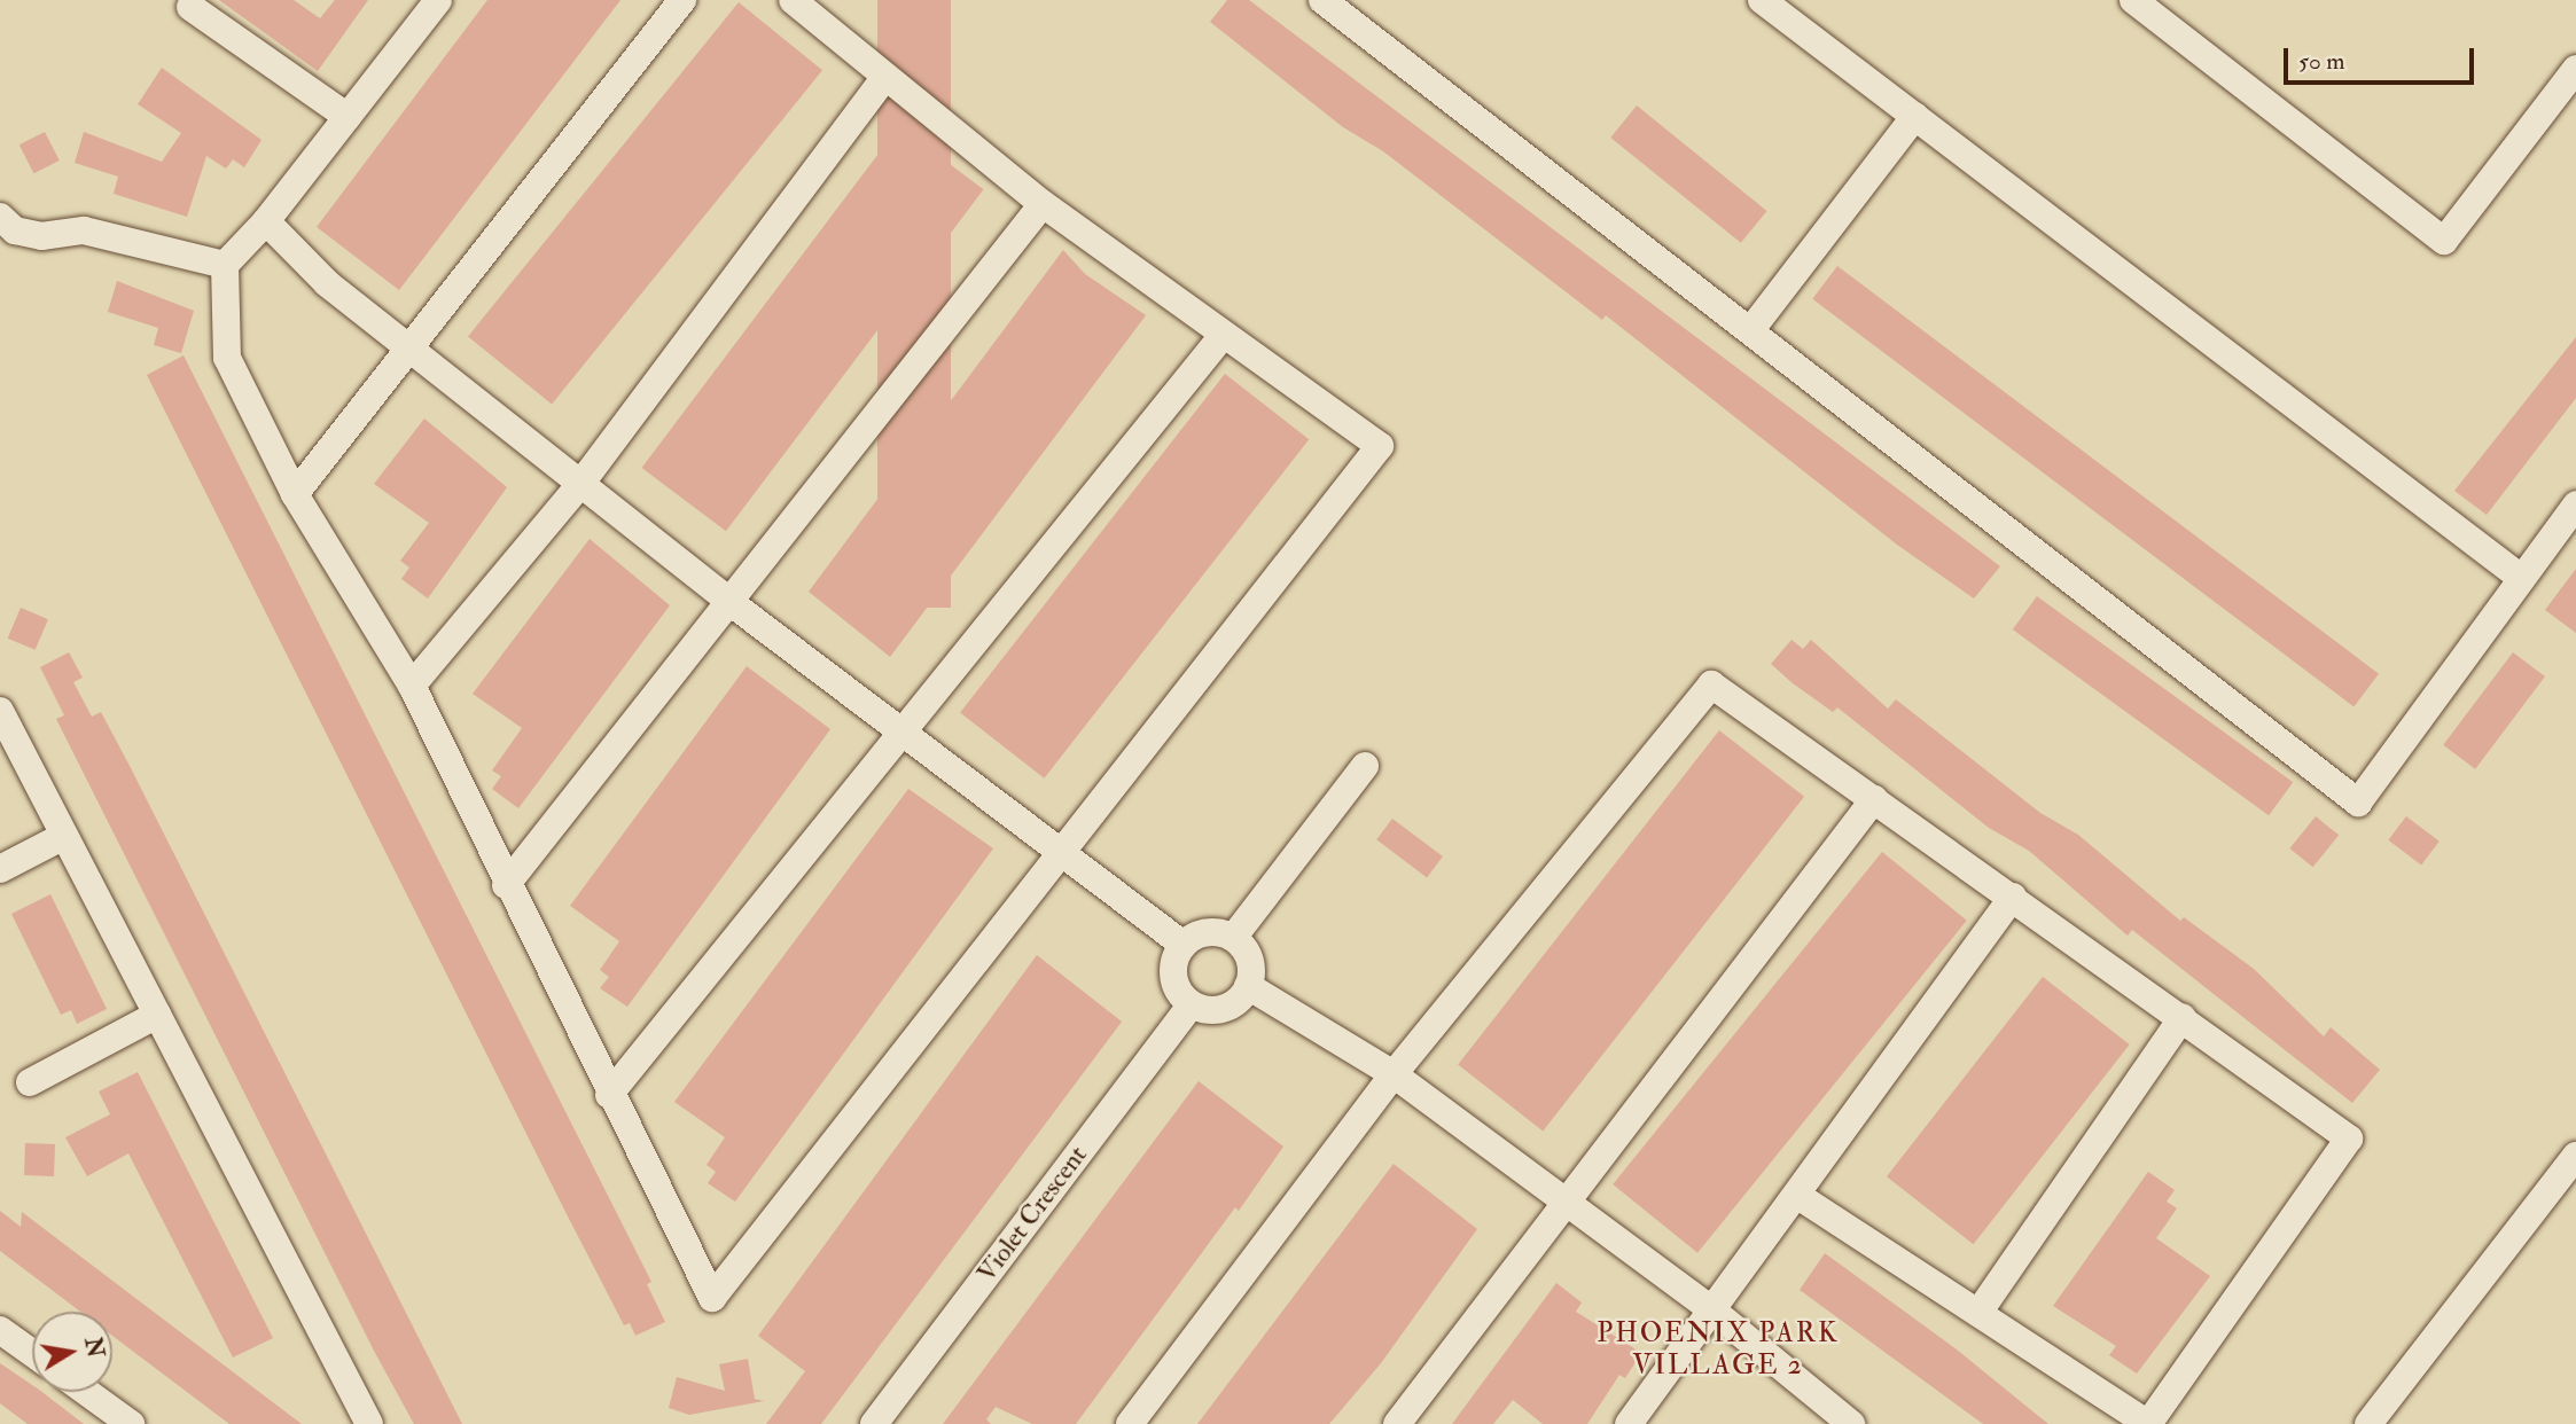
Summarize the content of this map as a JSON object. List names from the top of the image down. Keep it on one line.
{"streets":{"street":["Violet Crescent"]},"districts":["PHOENIX PARK VILLAGE 2"],"scale_bar":"50 m","north":"right"}
